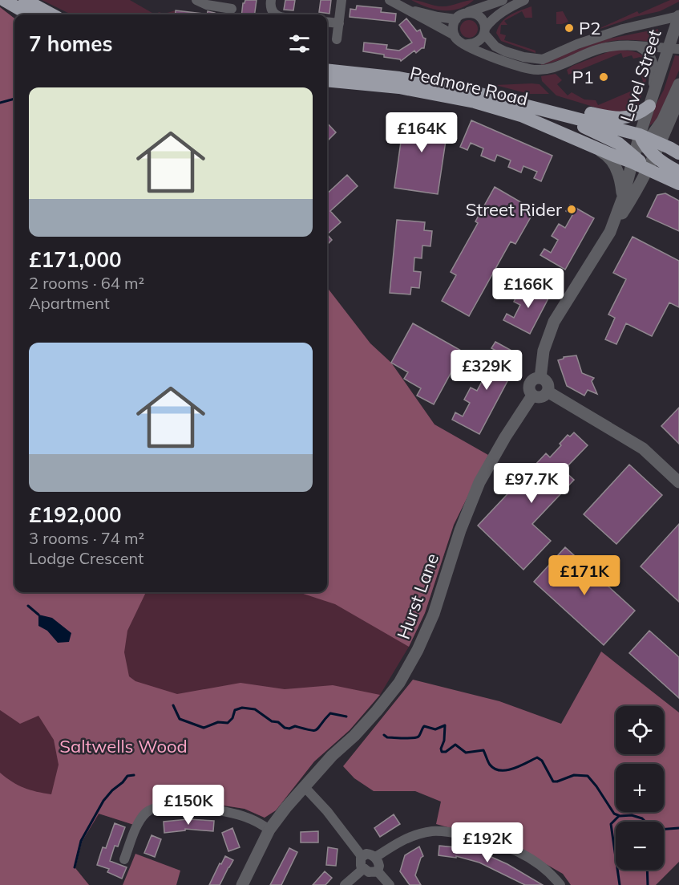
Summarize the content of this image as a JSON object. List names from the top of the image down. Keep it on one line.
{"streets":{"highway":["Pedmore Road"],"street":["Level Street","Hurst Lane"]},"crossings":[["Level Street","Pedmore Road"]],"parks":["Saltwells Wood"],"places":["P2","P1","Street Rider"],"page":{"heading":"7 homes","list":[{"name":"£171,000","note":"2 rooms · 64 m² · Apartment"},{"name":"£192,000","note":"3 rooms · 74 m² · Lodge Crescent"}],"price":["£164K","£166K","£329K","£97.7K","£171K","£150K","£192K"],"map_buttons":["+","−"]}}
